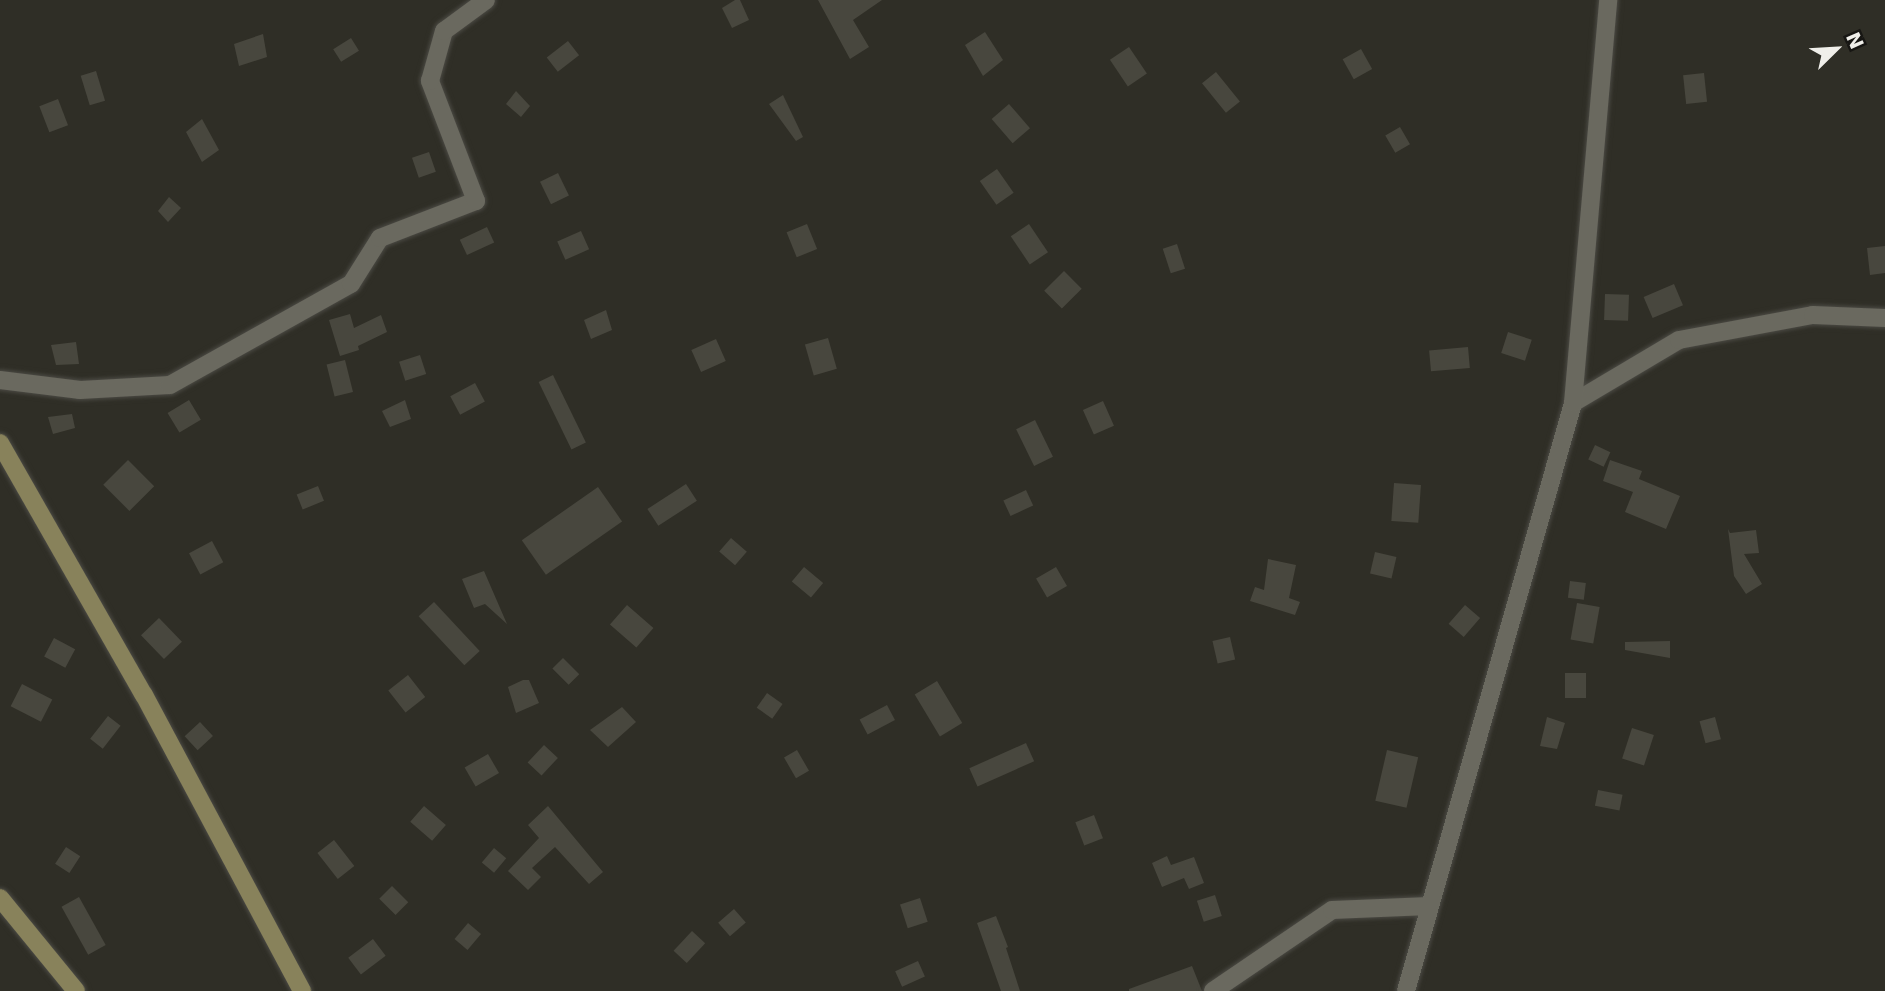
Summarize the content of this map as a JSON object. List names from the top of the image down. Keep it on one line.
{"north":"top right"}
